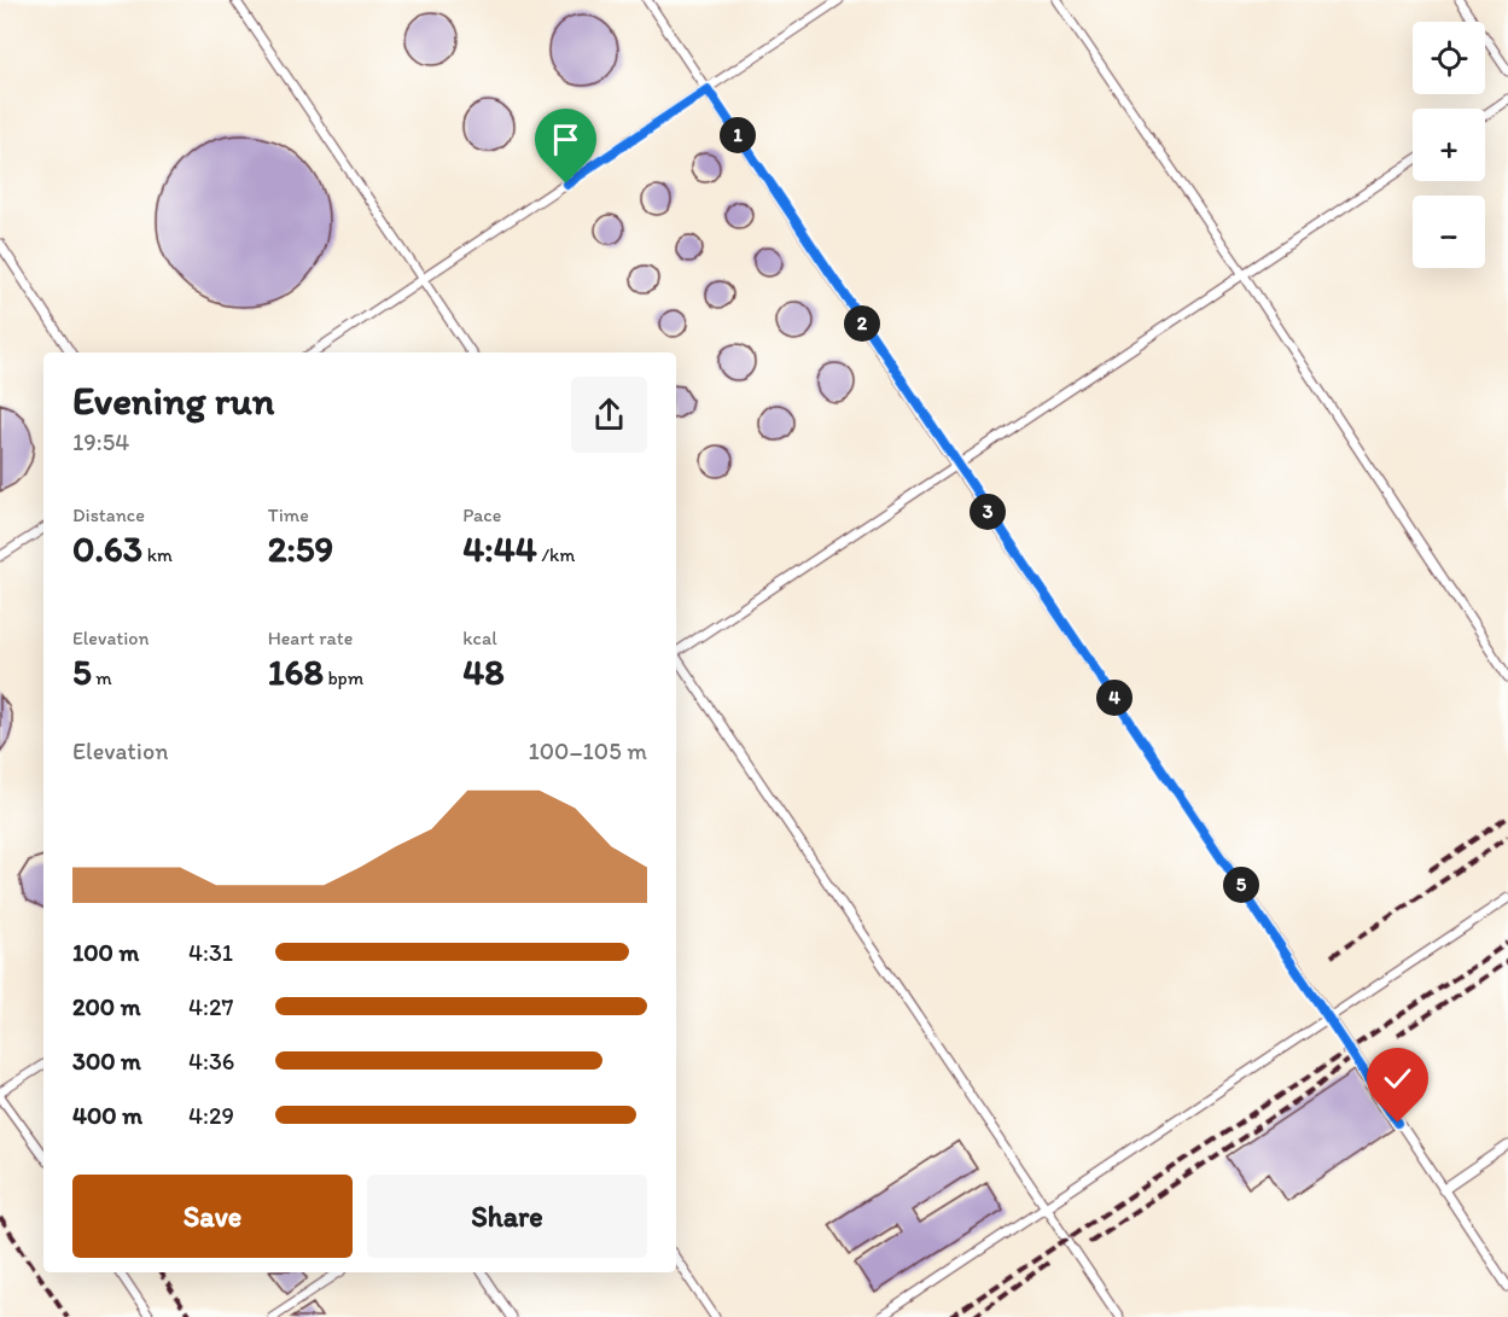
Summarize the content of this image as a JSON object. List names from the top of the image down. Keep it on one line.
{"page":{"map_buttons":["+","−"],"pins":["1","2","3","4","5"],"heading":["Evening run","19:54"],"stats":[["Distance","0.63 km"],["Time","2:59"],["Pace","4:44 /km"],["Elevation","5 m"],["Heart rate","168 bpm"],["kcal","48"]],"chart":["Elevation","100–105 m"],"list":[{"name":"100 m","note":"4:31"},{"name":"200 m","note":"4:27"},{"name":"300 m","note":"4:36"},{"name":"400 m","note":"4:29"}],"buttons":["Save","Share"]}}
